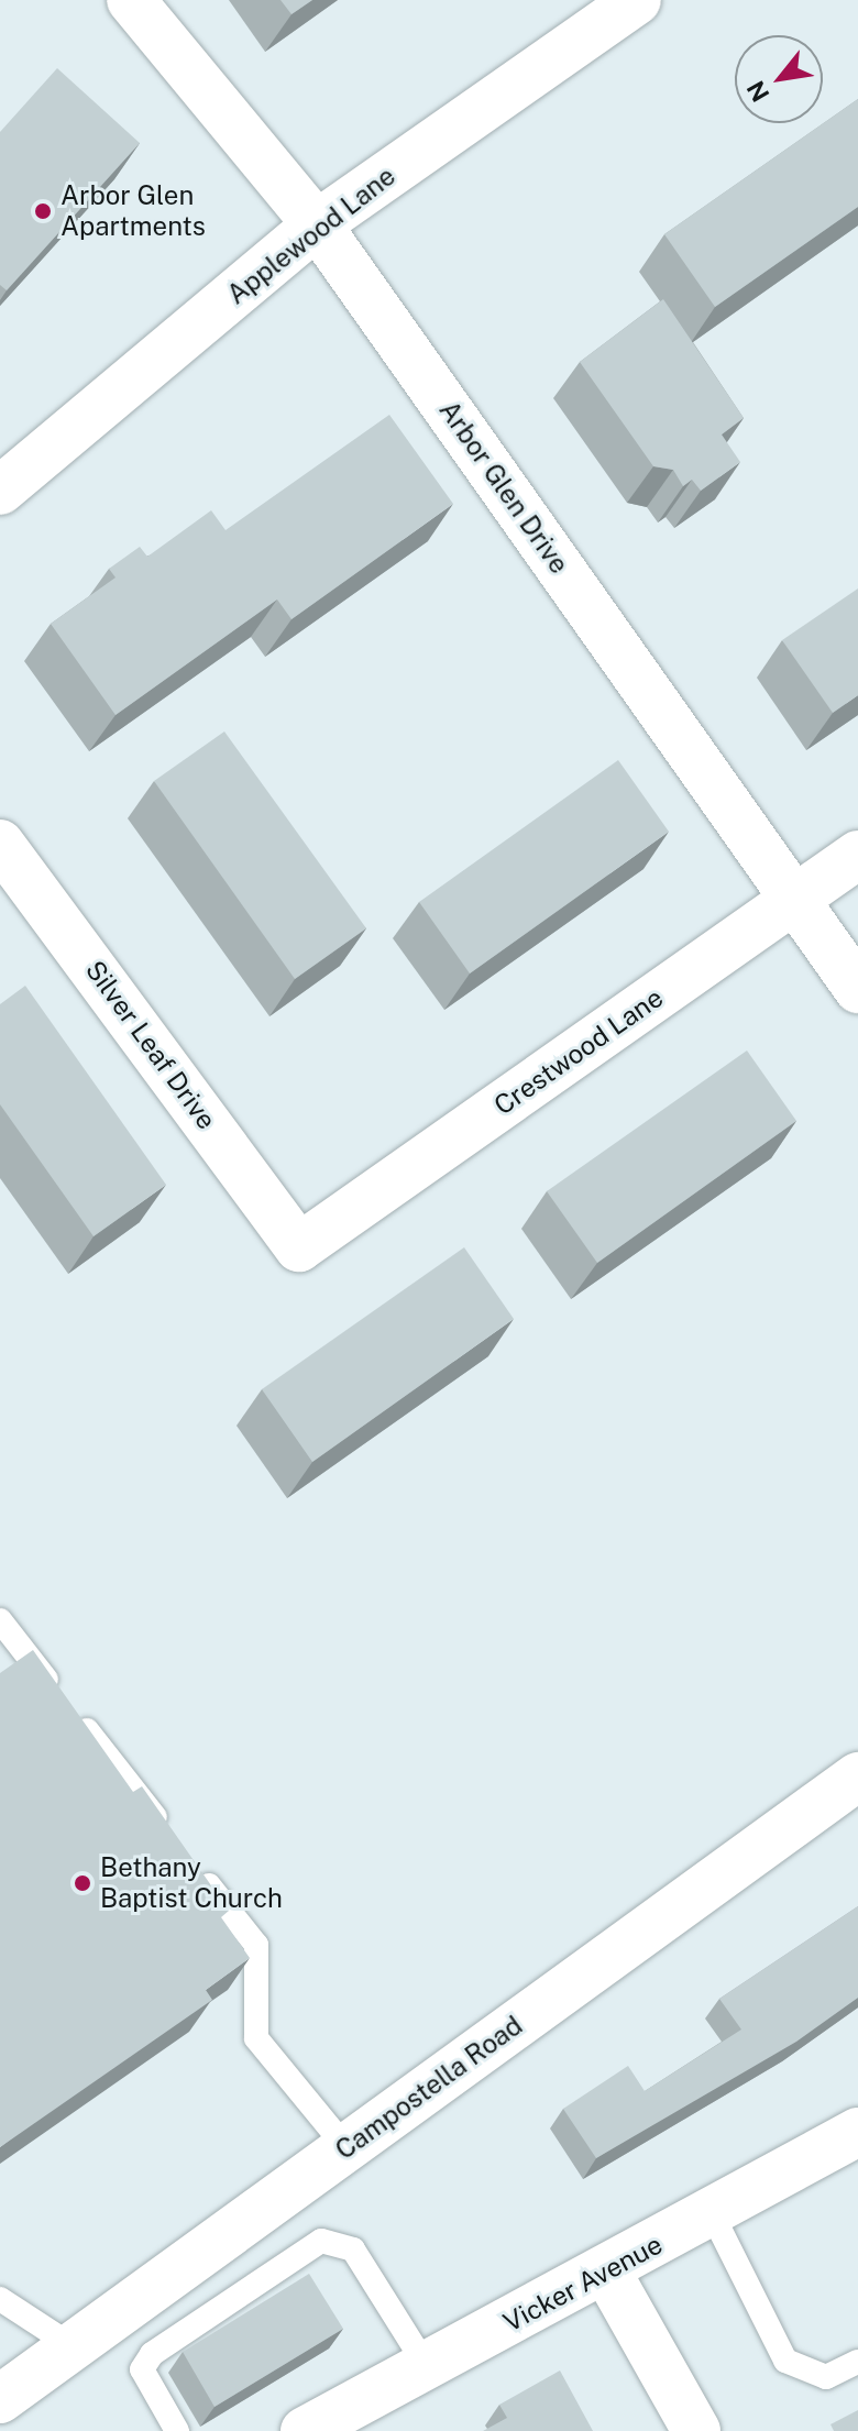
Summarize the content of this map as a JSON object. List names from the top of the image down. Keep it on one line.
{"streets":{"street":["Applewood Lane","Arbor Glen Drive","Silver Leaf Drive","Crestwood Lane","Campostella Road","Vicker Avenue"]},"crossings":[["Applewood Lane","Arbor Glen Drive"],["Arbor Glen Drive","Crestwood Lane"],["Silver Leaf Drive","Crestwood Lane"]],"places":["Arbor Glen Apartments","Bethany Baptist Church"],"north":"bottom left"}
